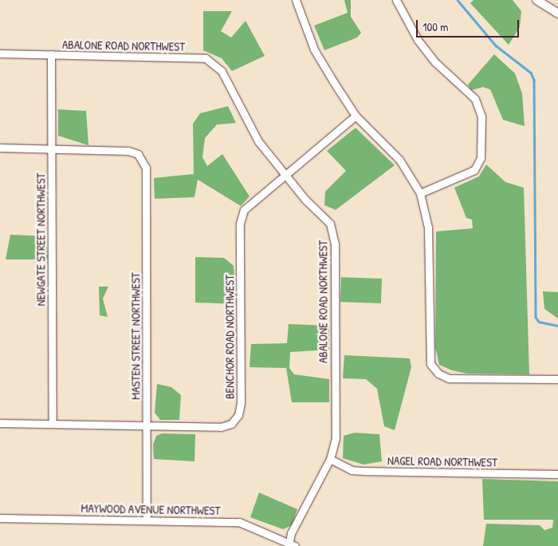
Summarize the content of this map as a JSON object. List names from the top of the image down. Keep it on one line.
{"streets":{"street":["ABALONE ROAD NORTHWEST","NEWGATE STREET NORTHWEST","MASTEN STREET NORTHWEST","BENCHOR ROAD NORTHWEST","NAGEL ROAD NORTHWEST","MAYWOOD AVENUE NORTHWEST"]},"crossings":[["ABALONE ROAD NORTHWEST","NEWGATE STREET NORTHWEST"],["ABALONE ROAD NORTHWEST","BENCHOR ROAD NORTHWEST"],["ABALONE ROAD NORTHWEST","NAGEL ROAD NORTHWEST"],["ABALONE ROAD NORTHWEST","MAYWOOD AVENUE NORTHWEST"],["NEWGATE STREET NORTHWEST","MASTEN STREET NORTHWEST"],["NEWGATE STREET NORTHWEST","BENCHOR ROAD NORTHWEST"],["MASTEN STREET NORTHWEST","BENCHOR ROAD NORTHWEST"],["MASTEN STREET NORTHWEST","MAYWOOD AVENUE NORTHWEST"]],"scale_bar":"100 m"}
